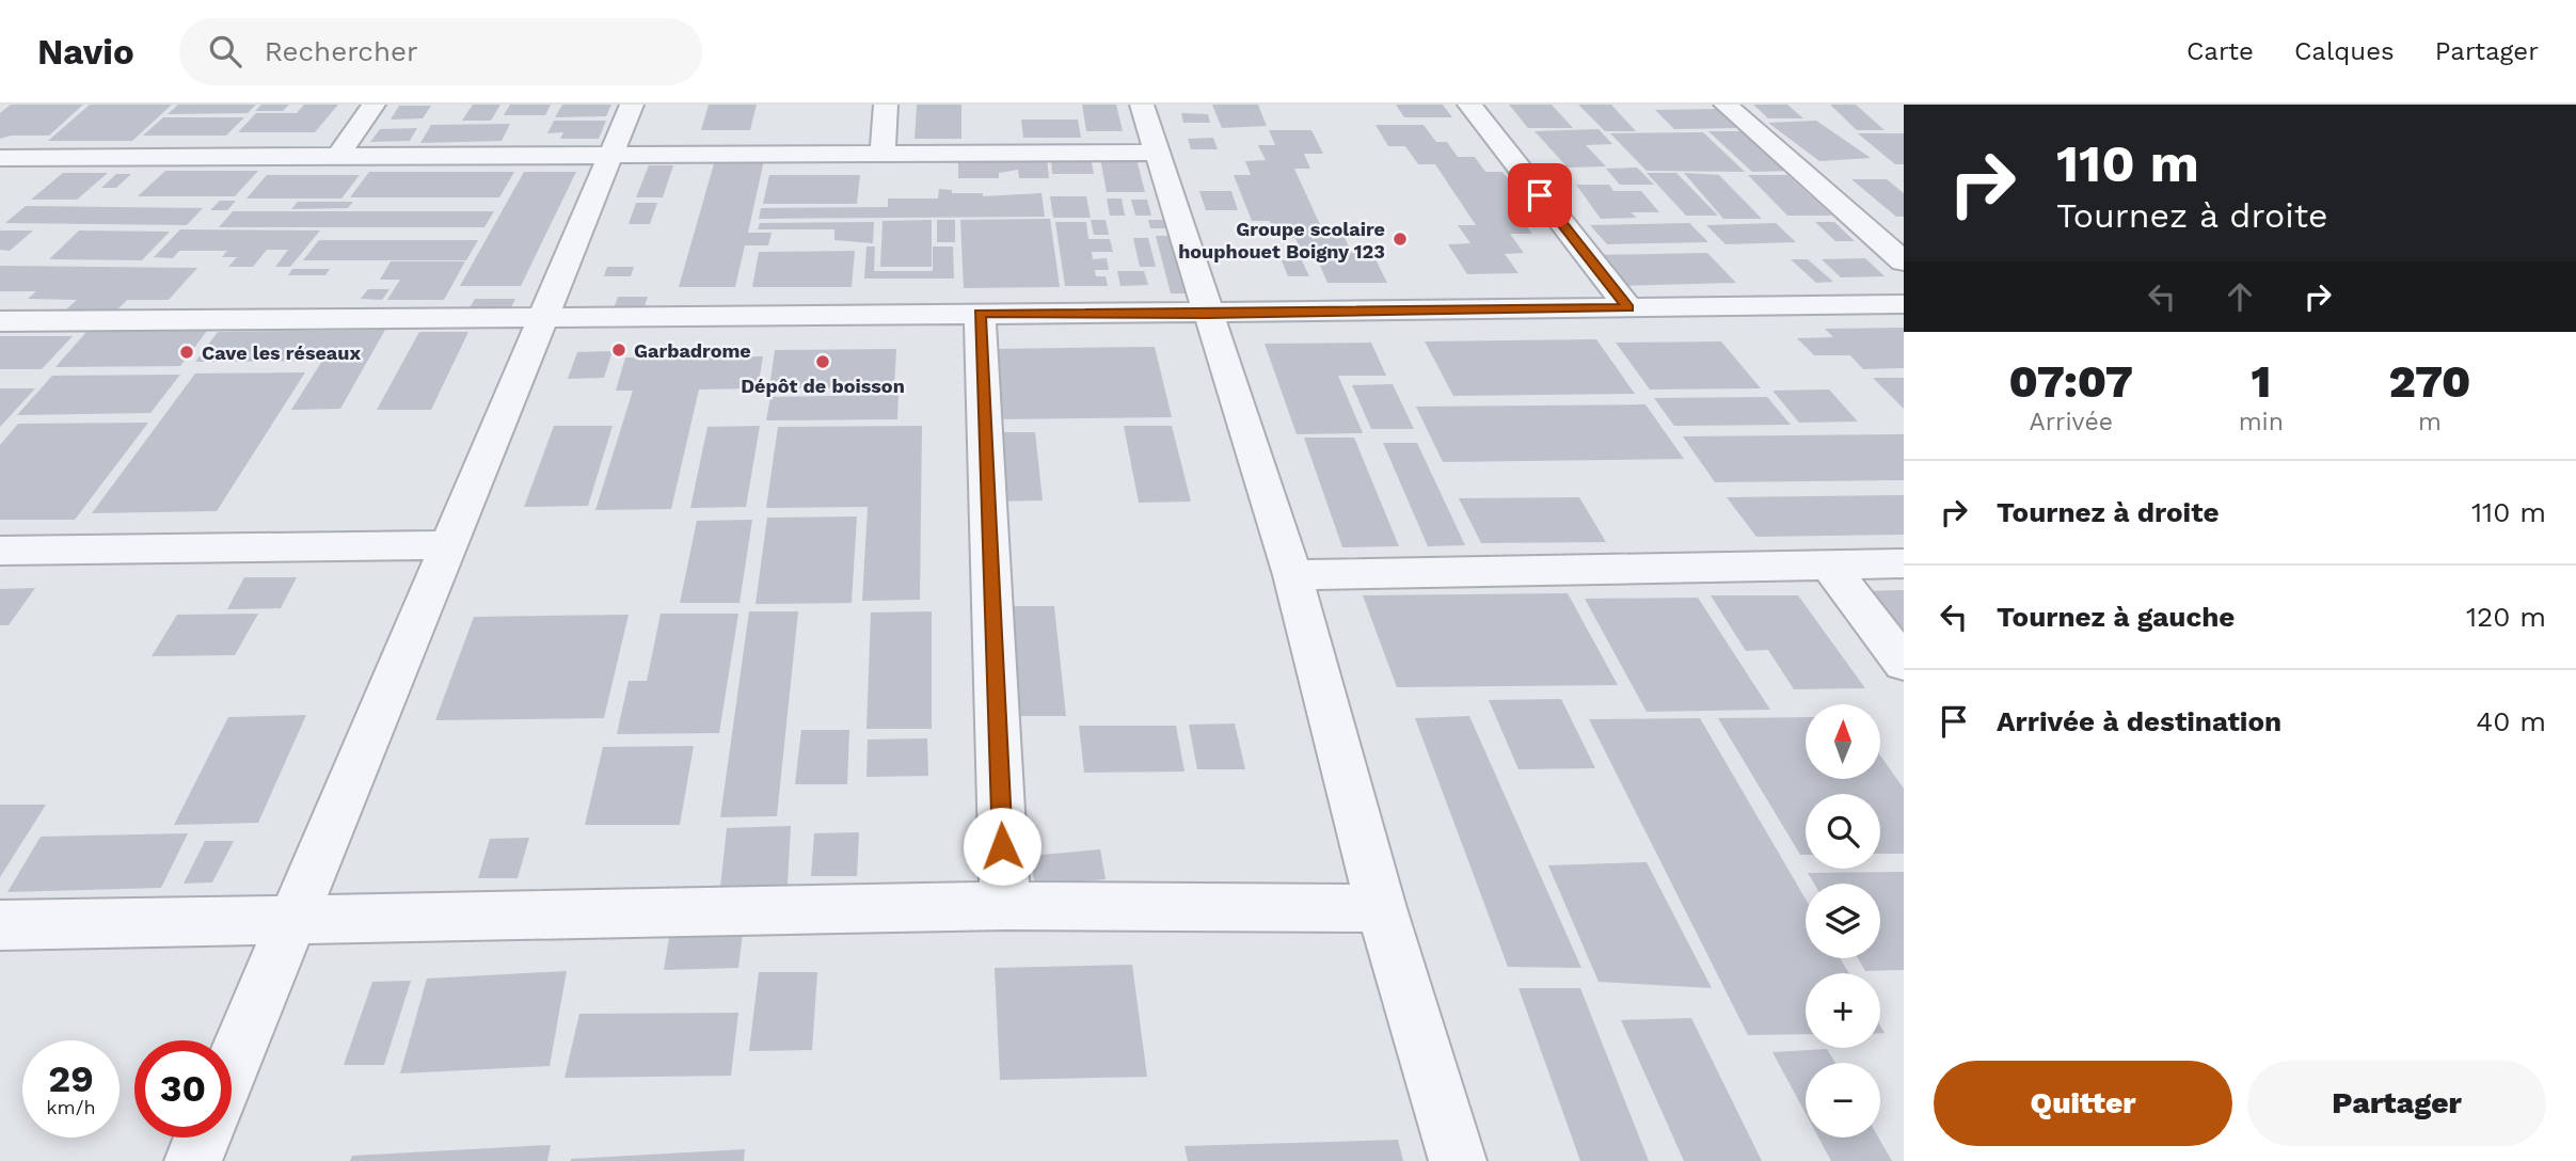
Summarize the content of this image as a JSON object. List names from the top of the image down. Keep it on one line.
{"places":["Groupe scolaire houphouet Boigny 123","Garbadrome","Cave les réseaux","Dépôt de boisson"],"north":"top","page":{"header":"Navio","search":"Rechercher","nav":["Carte","Calques","Partager"],"turn":["110 m","Tournez à droite"],"eta":["07:07","Arrivée","1","min","270","m"],"list":[{"name":"Tournez à droite","value":"110 m"},{"name":"Tournez à gauche","value":"120 m"},{"name":"Arrivée à destination","value":"40 m"}],"map_buttons":["+","−"],"speed":"29 km/h","limit":"30","buttons":["Quitter","Partager"]}}
